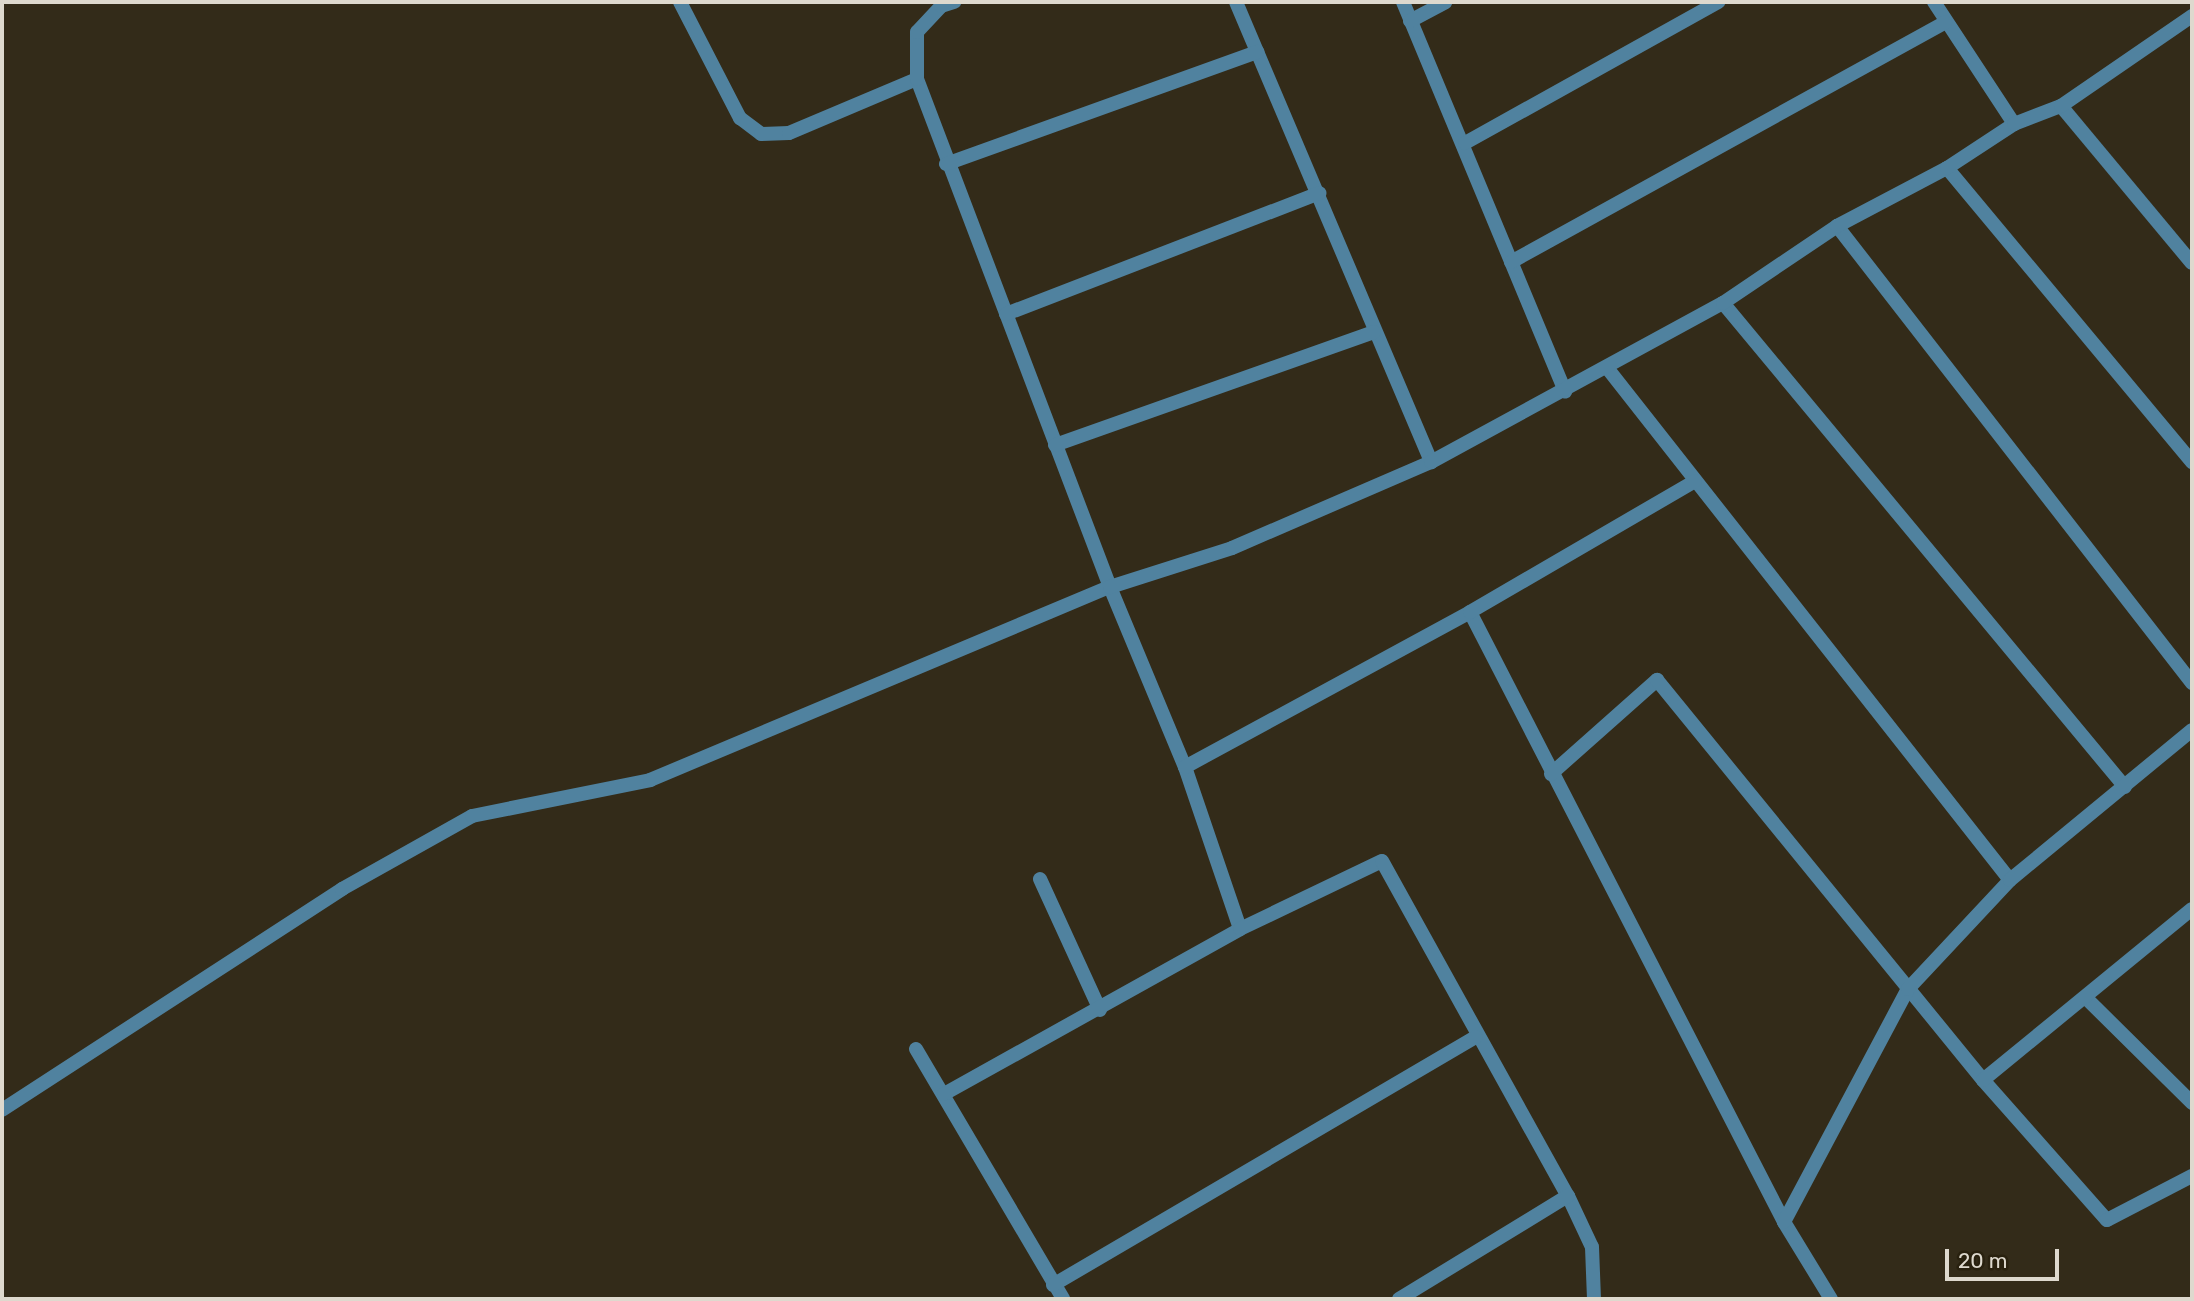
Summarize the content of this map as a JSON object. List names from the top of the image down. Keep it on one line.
{"scale_bar":"20 m"}
